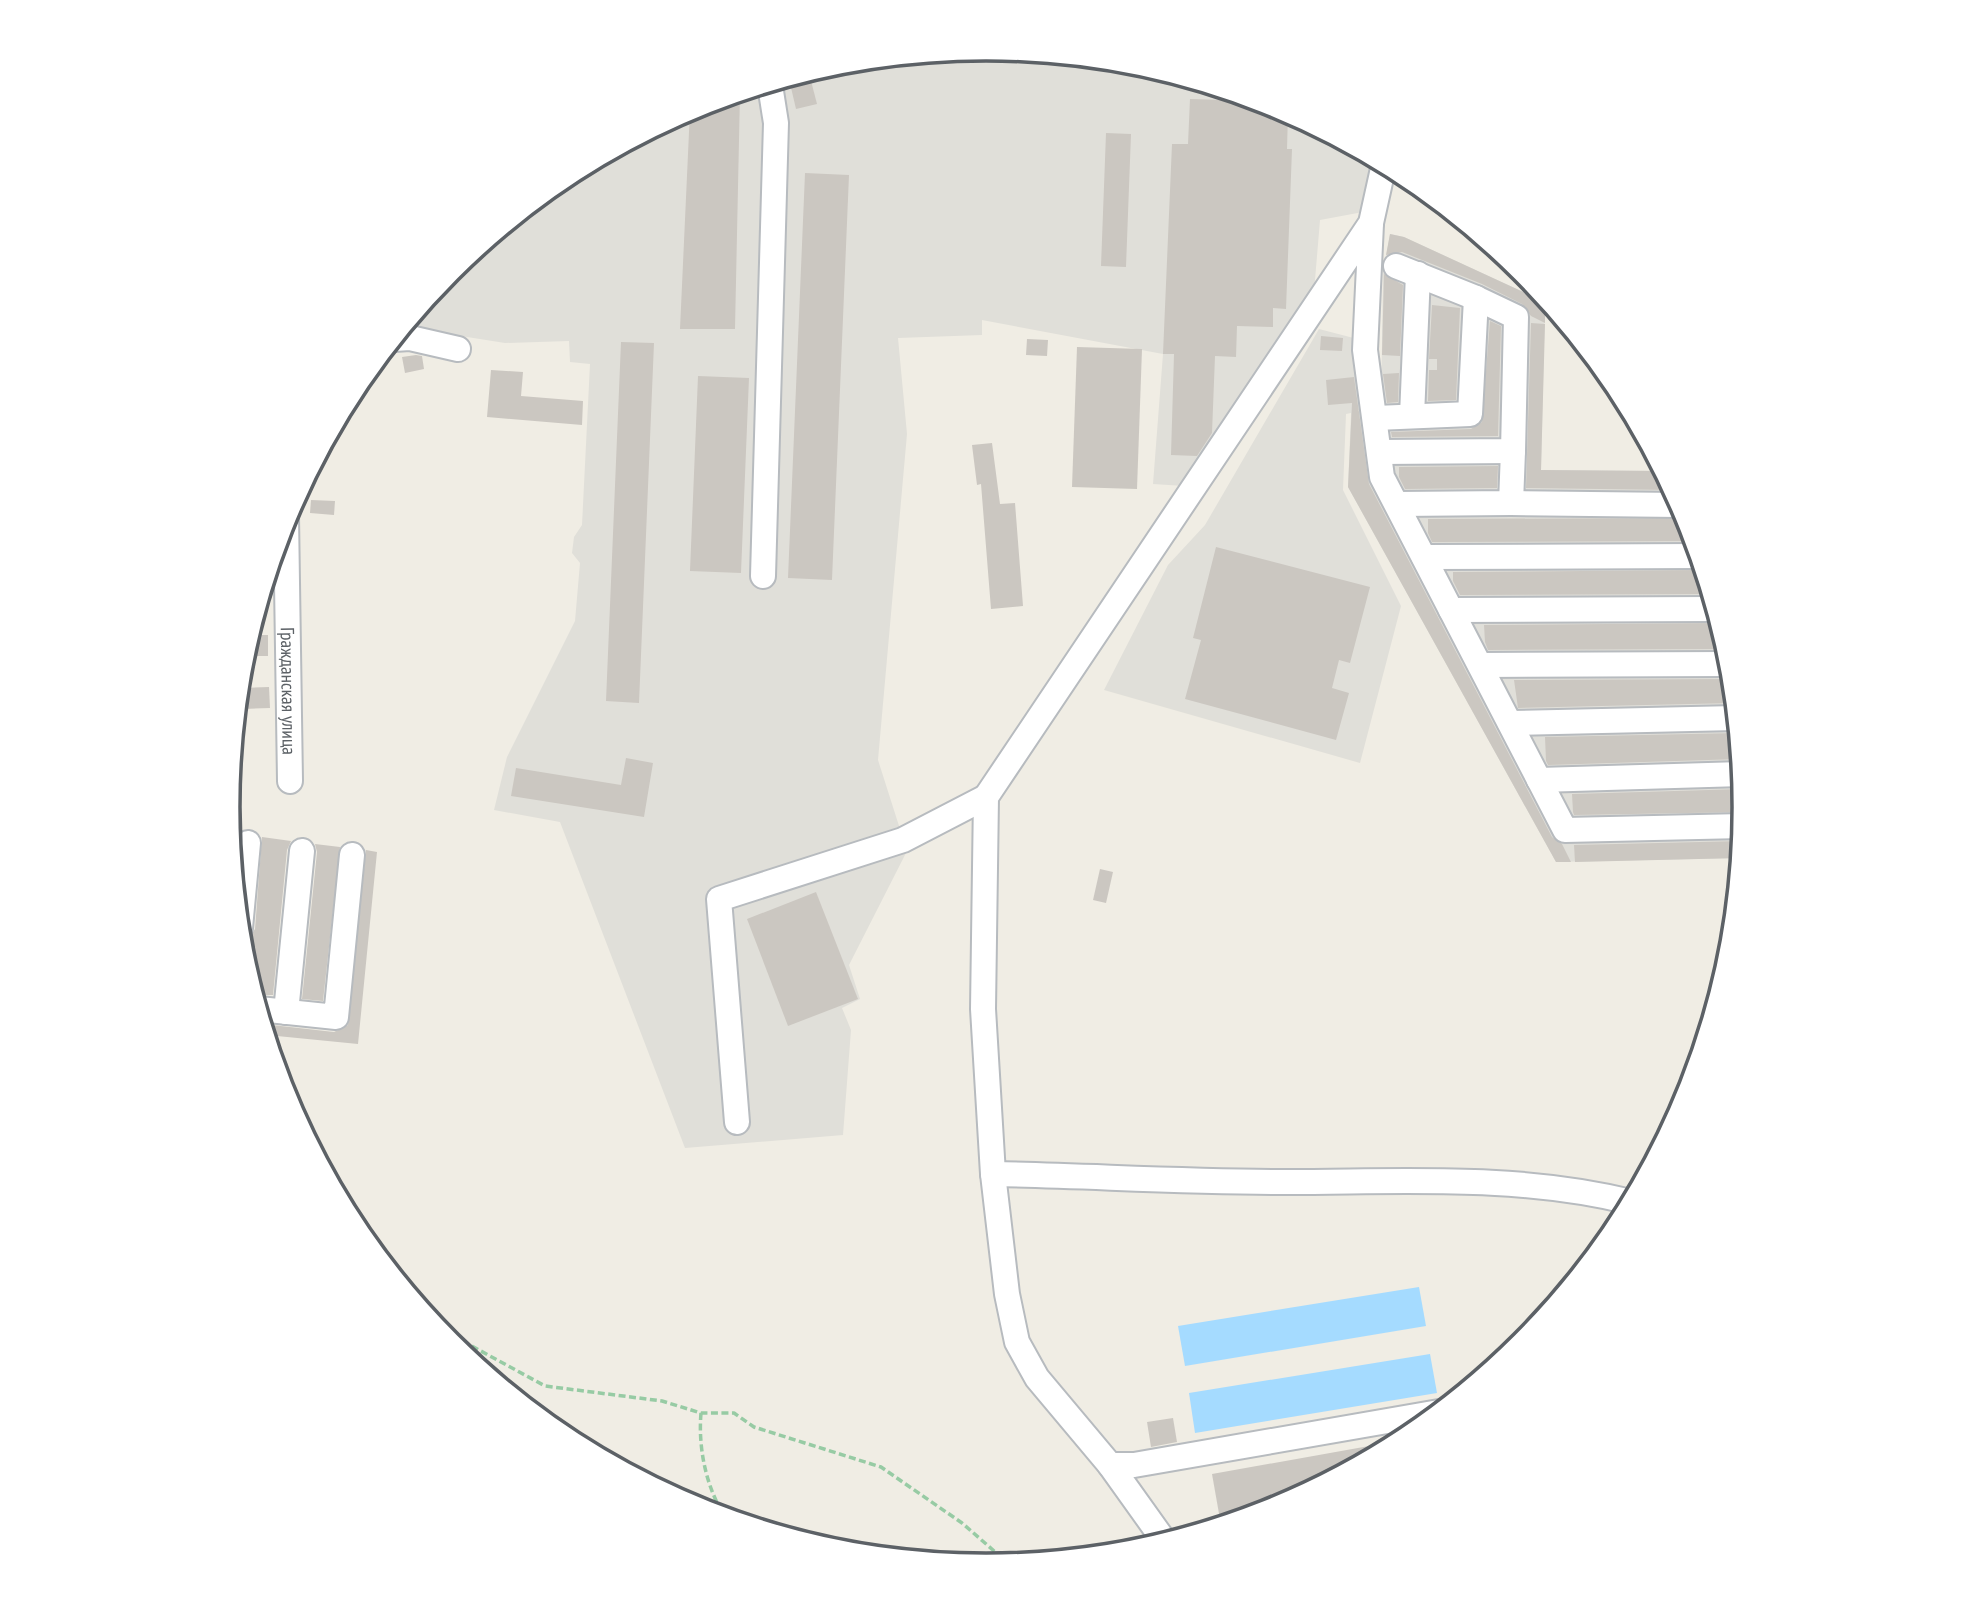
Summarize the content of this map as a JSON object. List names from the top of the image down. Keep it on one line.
{"streets":{"street":["Гражданская улица"]}}
